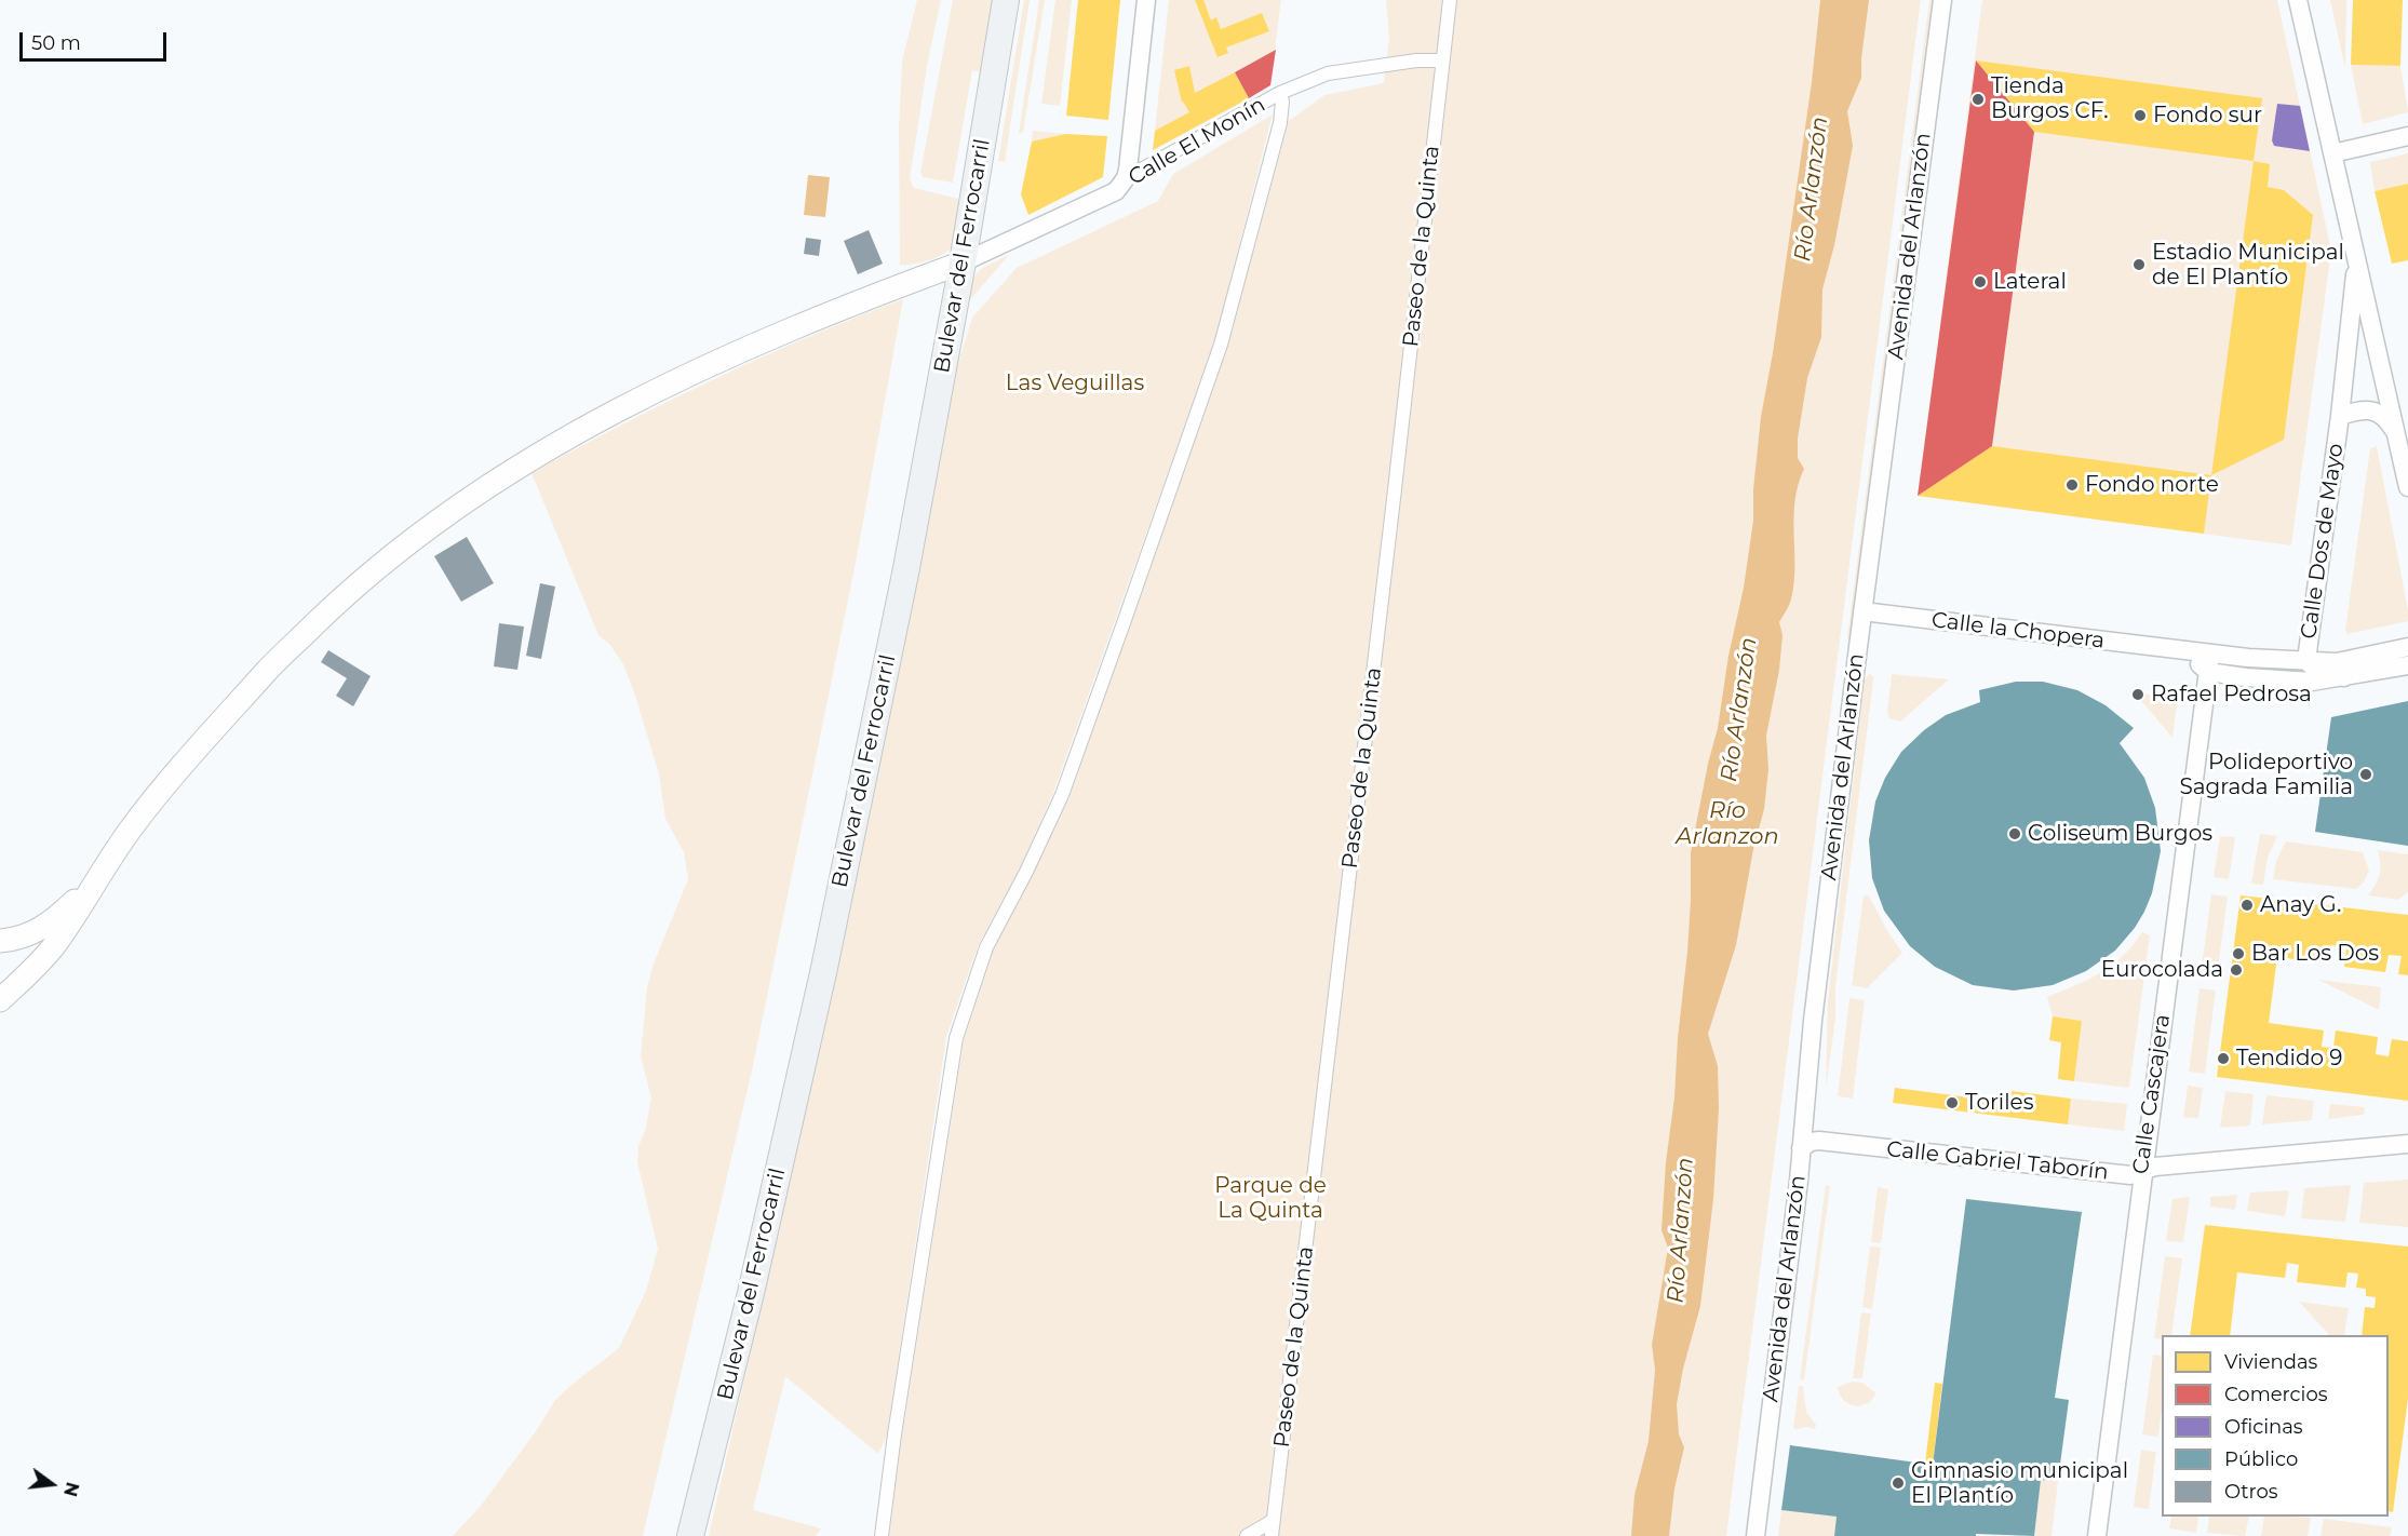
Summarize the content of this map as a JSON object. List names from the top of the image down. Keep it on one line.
{"streets":{"main road":["Bulevar del Ferrocarril"],"street":["Calle El Monín","Paseo de la Quinta","Avenida del Arlanzón","Calle Dos de Mayo","Calle la Chopera","Calle Cascajera","Calle Gabriel Taborín"]},"crossings":[["Calle El Monín","Paseo de la Quinta"],["Calle El Monín","Bulevar del Ferrocarril"],["Avenida del Arlanzón","Calle la Chopera"],["Avenida del Arlanzón","Calle Gabriel Taborín"],["Calle Dos de Mayo","Calle la Chopera"],["Calle la Chopera","Calle Cascajera"],["Calle Cascajera","Calle Gabriel Taborín"]],"water":["Río Arlanzón","Río Arlanzon"],"parks":["Las Veguillas","Parque de La Quinta"],"places":["Tienda Burgos CF.","Fondo sur","Estadio Municipal de El Plantío","Lateral","Fondo norte","Rafael Pedrosa","Polideportivo Sagrada Familia","Coliseum Burgos","Anay G.","Bar Los Dos","Eurocolada","Tendido 9","Toriles","Gimnasio municipal El Plantío"],"legend":["Viviendas","Comercios","Oficinas","Público","Otros"],"scale_bar":"50 m","north":"right"}
